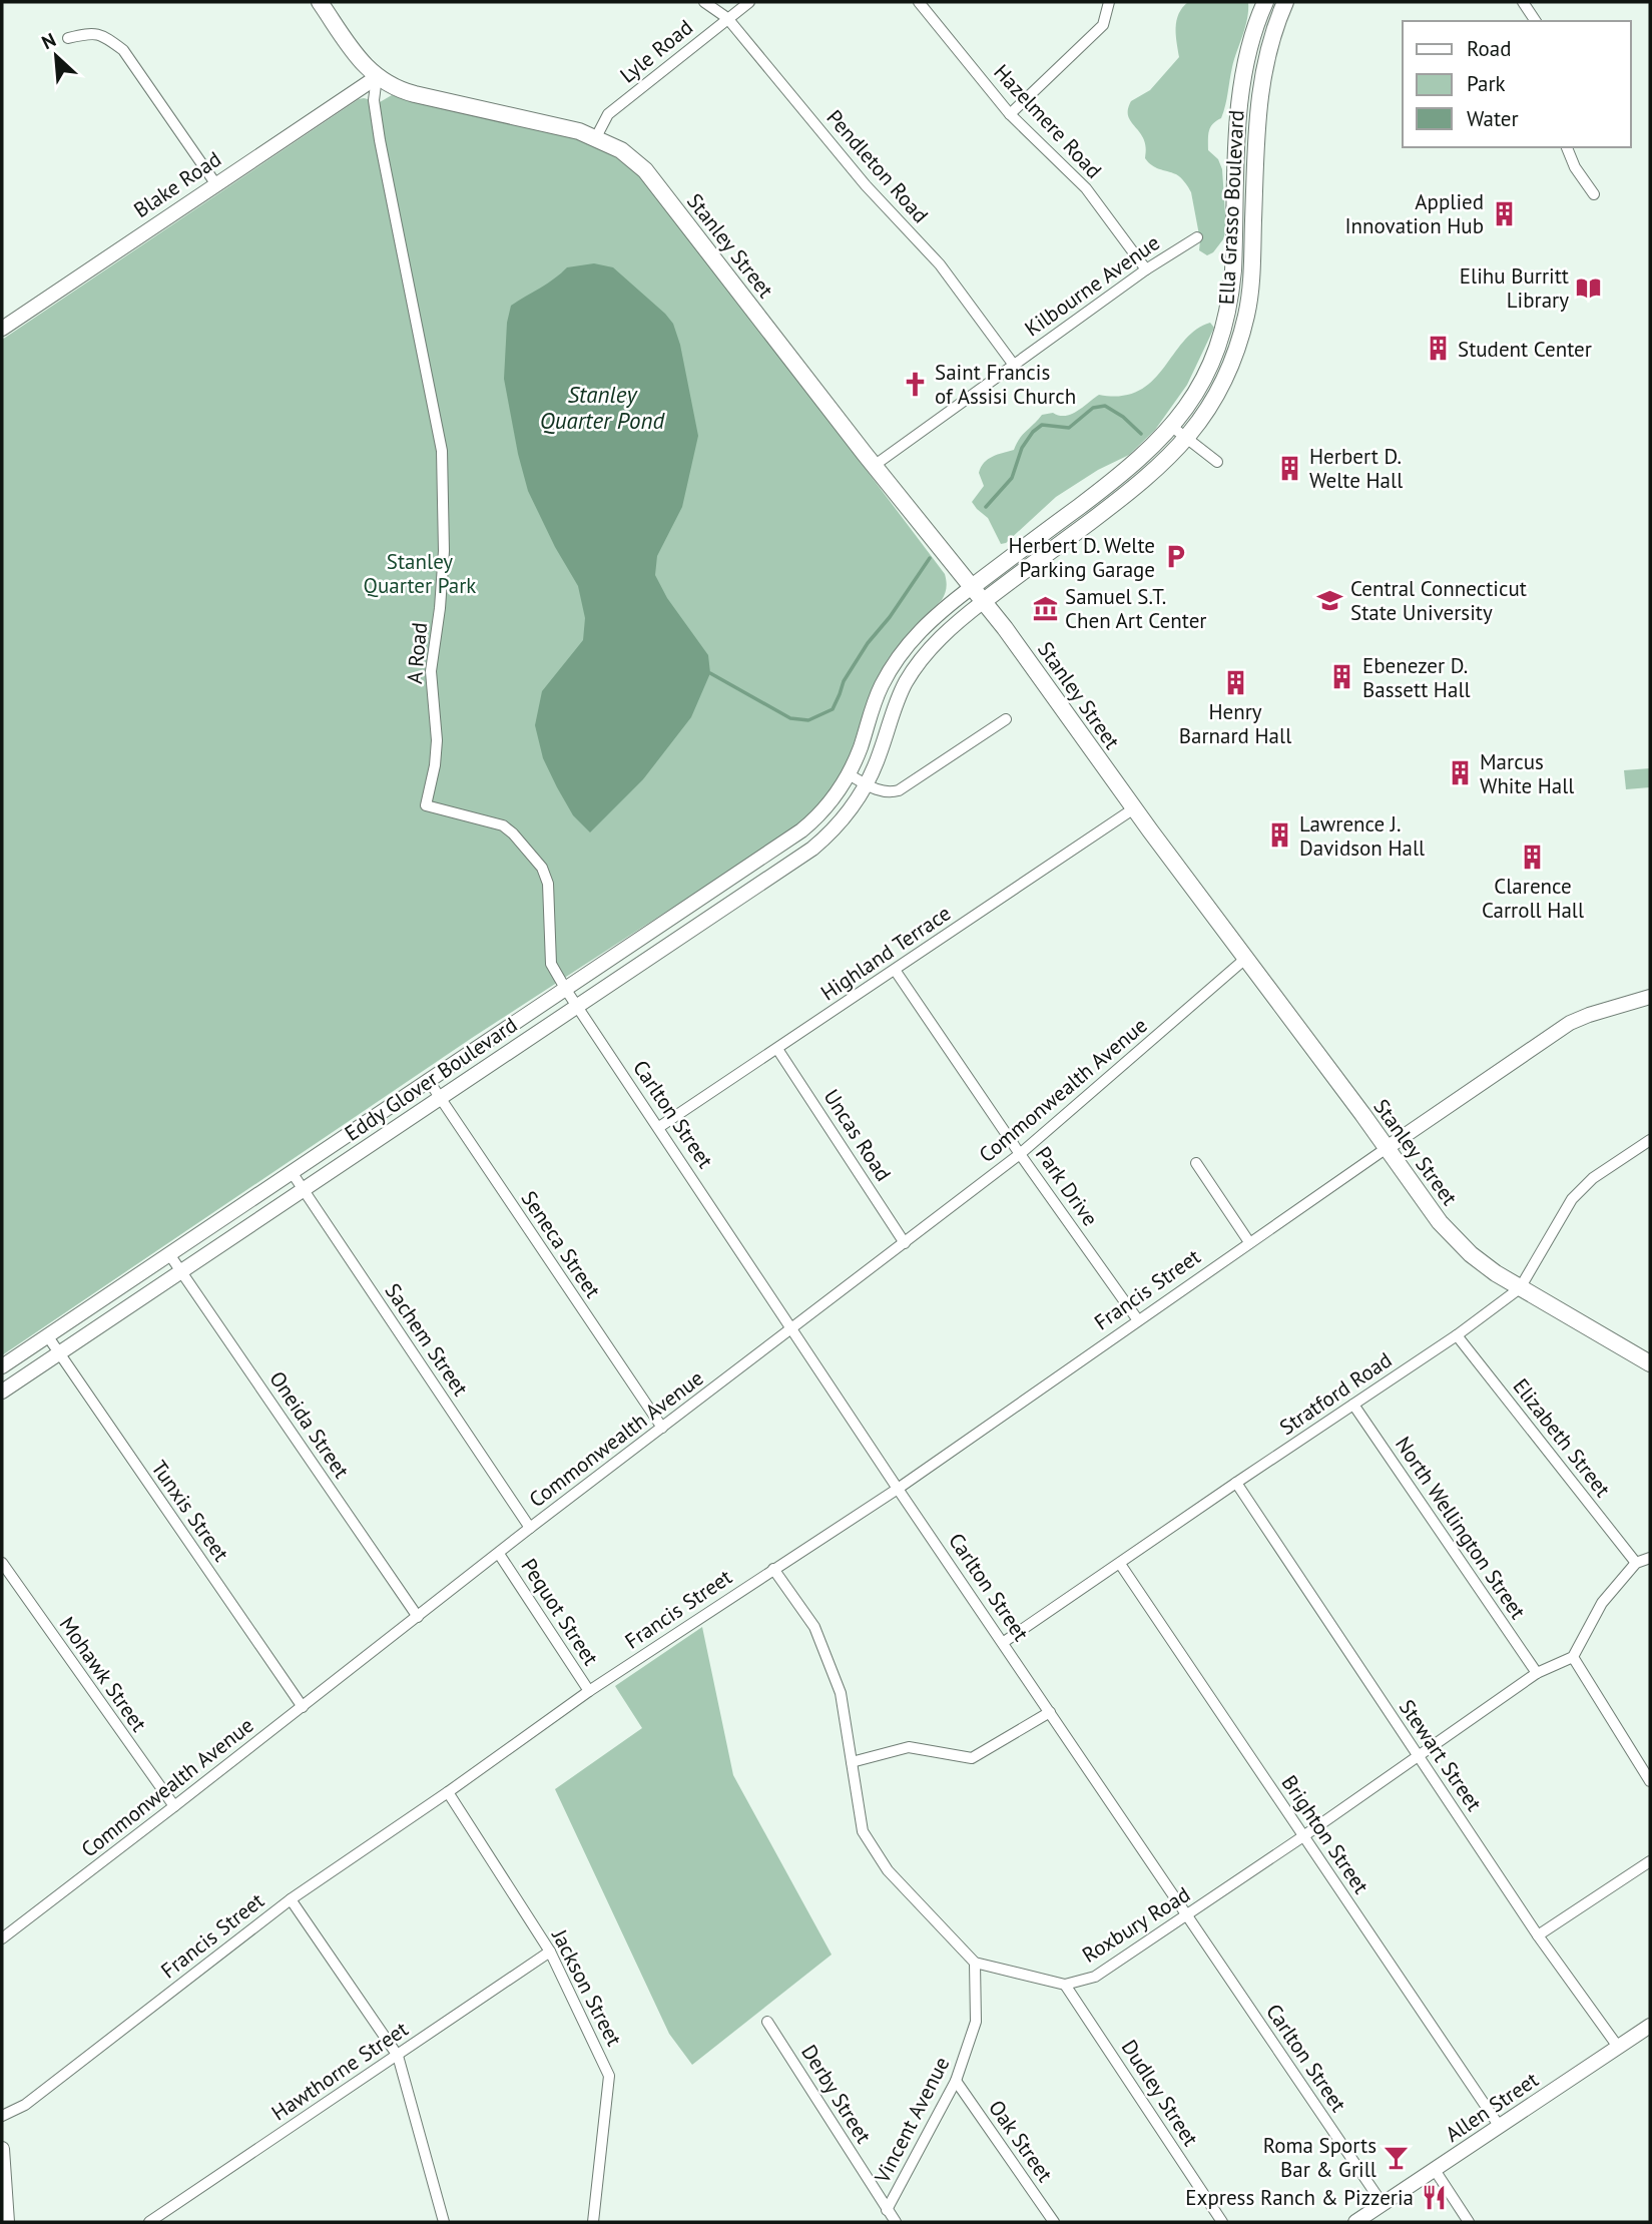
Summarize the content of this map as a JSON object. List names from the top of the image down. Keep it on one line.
{"streets":{"main road":["Ella Grasso Boulevard","Stanley Street"],"street":["Lyle Road","Hazelmere Road","Pendleton Road","Blake Road","Kilbourne Avenue","A Road","Highland Terrace","Eddy Glover Boulevard","Commonwealth Avenue","Carlton Street","Uncas Road","Park Drive","Seneca Street","Francis Street","Sachem Street","Stratford Road","Oneida Street","Elizabeth Street","Tunxis Street","North Wellington Street","Pequot Street","Mohawk Street","Stewart Street","Brighton Street","Roxbury Road","Jackson Street","Hawthorne Street","Dudley Street","Derby Street","Allen Street","Vincent Avenue","Oak Street"]},"crossings":[["Lyle Road","Pendleton Road"],["Lyle Road","Stanley Street"],["Hazelmere Road","Kilbourne Avenue"],["Pendleton Road","Kilbourne Avenue"],["Blake Road","Stanley Street"],["Blake Road","A Road"],["Ella Grasso Boulevard","Stanley Street"],["Ella Grasso Boulevard","Eddy Glover Boulevard"],["Stanley Street","Kilbourne Avenue"],["Stanley Street","A Road"],["Stanley Street","Highland Terrace"],["Stanley Street","Eddy Glover Boulevard"],["Stanley Street","Commonwealth Avenue"],["Stanley Street","Francis Street"],["Stanley Street","Stratford Road"],["A Road","Eddy Glover Boulevard"],["A Road","Carlton Street"],["Highland Terrace","Carlton Street"],["Highland Terrace","Uncas Road"],["Highland Terrace","Park Drive"],["Eddy Glover Boulevard","Carlton Street"],["Eddy Glover Boulevard","Seneca Street"],["Eddy Glover Boulevard","Sachem Street"],["Eddy Glover Boulevard","Oneida Street"],["Eddy Glover Boulevard","Tunxis Street"],["Commonwealth Avenue","Carlton Street"],["Commonwealth Avenue","Uncas Road"],["Commonwealth Avenue","Park Drive"],["Commonwealth Avenue","Seneca Street"],["Commonwealth Avenue","Sachem Street"],["Commonwealth Avenue","Oneida Street"],["Commonwealth Avenue","Tunxis Street"],["Commonwealth Avenue","Pequot Street"],["Commonwealth Avenue","Mohawk Street"],["Carlton Street","Francis Street"],["Carlton Street","Stratford Road"],["Carlton Street","Roxbury Road"],["Carlton Street","Allen Street"],["Park Drive","Francis Street"],["Francis Street","Pequot Street"],["Francis Street","Jackson Street"],["Stratford Road","Elizabeth Street"],["Stratford Road","North Wellington Street"],["Stratford Road","Stewart Street"],["Stratford Road","Brighton Street"],["North Wellington Street","Roxbury Road"],["Stewart Street","Roxbury Road"],["Stewart Street","Allen Street"],["Brighton Street","Roxbury Road"],["Brighton Street","Allen Street"],["Roxbury Road","Dudley Street"],["Roxbury Road","Vincent Avenue"],["Jackson Street","Hawthorne Street"],["Derby Street","Vincent Avenue"],["Vincent Avenue","Oak Street"]],"water":["Stanley Quarter Pond"],"parks":["Stanley Quarter Park"],"places":{"building":["Applied Innovation Hub","Student Center","Herbert D. Welte Hall","Ebenezer D. Bassett Hall","Henry Barnard Hall","Marcus White Hall","Lawrence J. Davidson Hall","Clarence Carroll Hall"],"library":["Elihu Burritt Library"],"church":["Saint Francis of Assisi Church"],"parking":["Herbert D. Welte Parking Garage"],"school or university":["Central Connecticut State University"],"museum":["Samuel S.T. Chen Art Center"],"bar":["Roma Sports Bar & Grill"],"restaurant":["Express Ranch & Pizzeria"]},"legend":["Road","Park","Water"],"north":"top left"}
